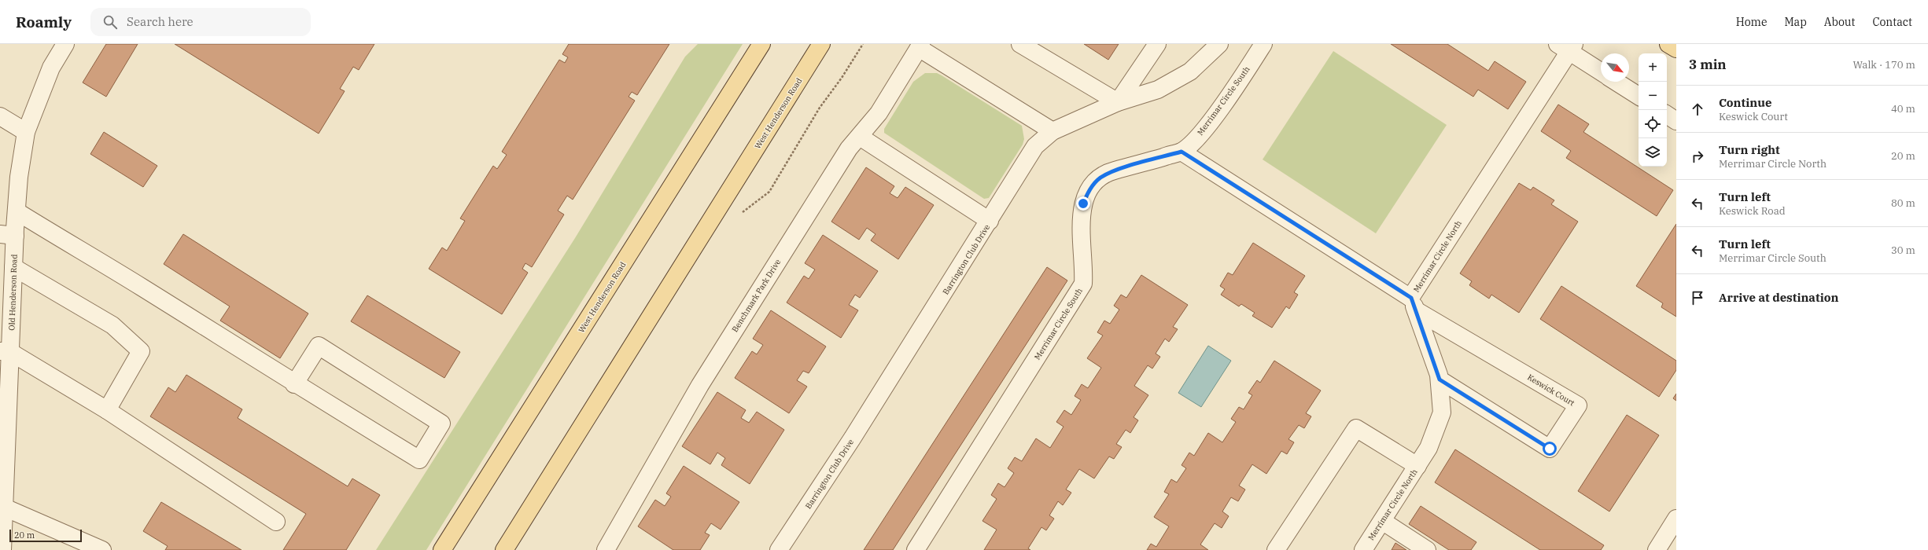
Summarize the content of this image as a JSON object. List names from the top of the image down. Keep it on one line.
{"streets":{"main road":["West Henderson Road"],"street":["Merrimar Circle South","Merrimar Circle North","Barrington Club Drive","Old Henderson Road","Benchmark Park Drive","Keswick Court"]},"crossings":[["Merrimar Circle North","Keswick Court"]],"scale_bar":"20 m","north":"bottom right","page":{"header":"Roamly","search":"Search here","nav":["Home","Map","About","Contact"],"heading":["3 min","Walk · 170 m"],"map_buttons":["+","−"],"list":[["Continue","Keswick Court","40 m"],["Turn right","Merrimar Circle North","20 m"],["Turn left","Keswick Road","80 m"],["Turn left","Merrimar Circle South","30 m"],"Arrive at destination"],"scale":"20 m"}}
